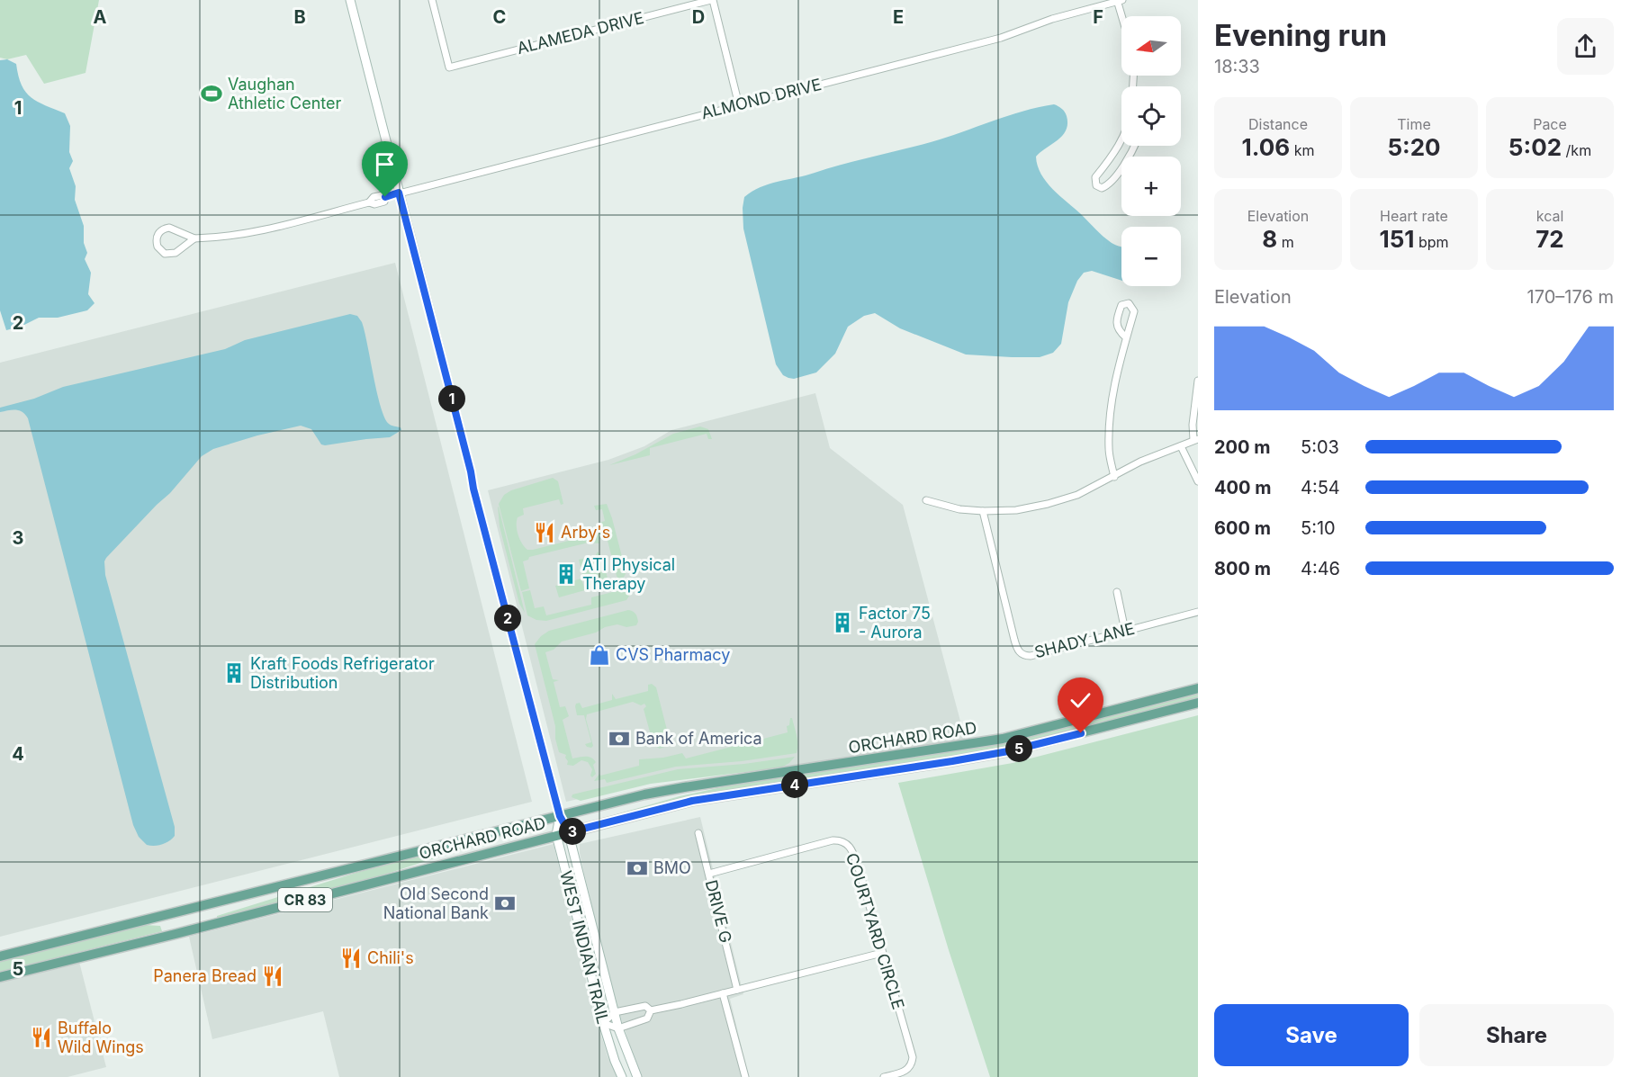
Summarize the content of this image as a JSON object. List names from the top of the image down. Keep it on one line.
{"streets":{"main road":["ORCHARD ROAD","CR 83","WEST INDIAN TRAIL"],"street":["ALAMEDA DRIVE","ALMOND DRIVE","SHADY LANE","DRIVE G","COURTYARD CIRCLE"]},"crossings":[["ALMOND DRIVE","WEST INDIAN TRAIL"],["ORCHARD ROAD","WEST INDIAN TRAIL"],["DRIVE G","COURTYARD CIRCLE"]],"places":{"sports":["Vaughan Athletic Center"],"restaurant":["Arby's","Chili's","Panera Bread","Buffalo Wild Wings"],"building":["ATI Physical Therapy","Factor 75 - Aurora","Kraft Foods Refrigerator Distribution"],"shop":["CVS Pharmacy"],"bank":["Bank of America","BMO","Old Second National Bank"]},"north":"left","page":{"heading":["Evening run","18:33"],"map_buttons":["+","−"],"stats":[["Distance","1.06 km"],["Time","5:20"],["Pace","5:02 /km"],["Elevation","8 m"],["Heart rate","151 bpm"],["kcal","72"]],"chart":["Elevation","170–176 m"],"pins":["1","2","5","4","3"],"list":[{"name":"200 m","note":"5:03"},{"name":"400 m","note":"4:54"},{"name":"600 m","note":"5:10"},{"name":"800 m","note":"4:46"}],"buttons":["Save","Share"]},"grid":{"columns":["A","B","C","D","E","F"],"rows":["1","2","3","4","5"]}}
